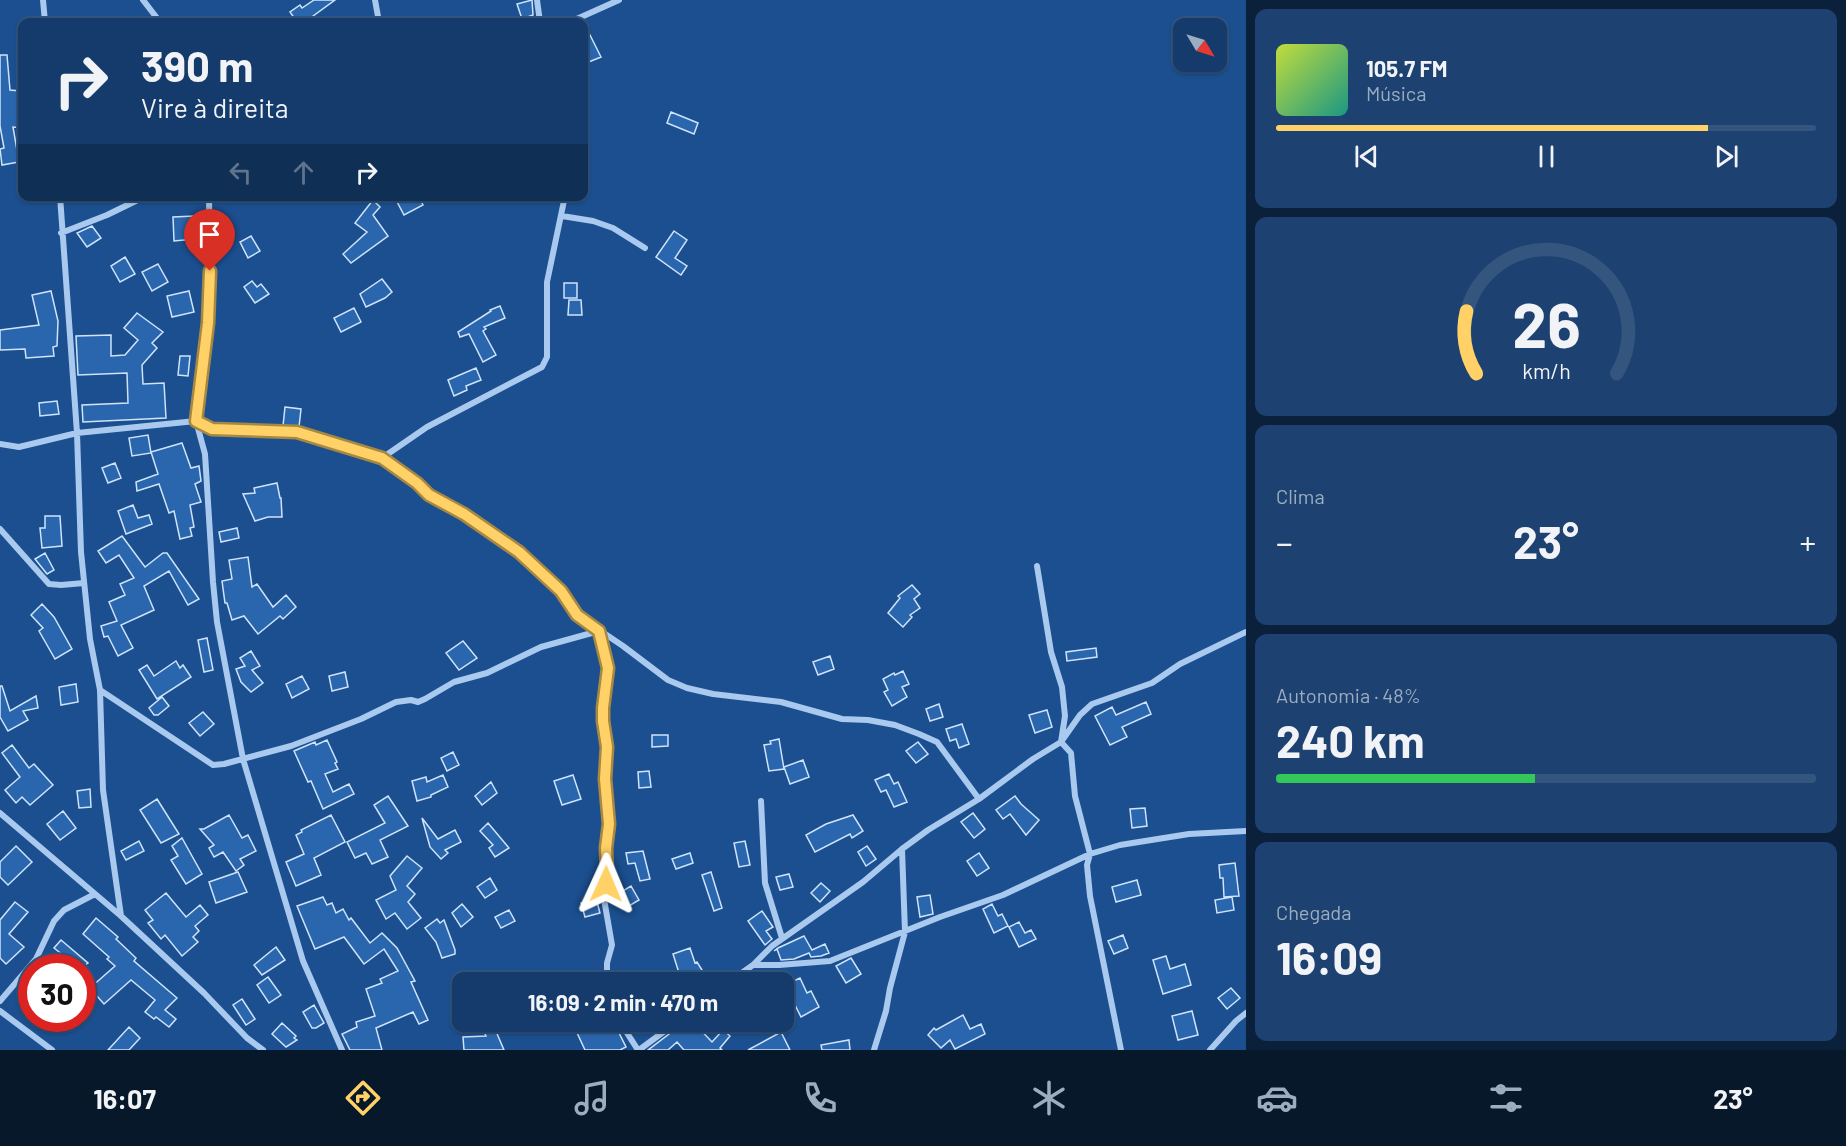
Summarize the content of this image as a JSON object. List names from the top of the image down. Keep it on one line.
{"north":"bottom right","page":{"turn":["390 m","Vire à direita"],"song":["105.7 FM","Música"],"tile":["Clima",["Autonomia · 48%","240 km"],["Chegada","16:09"]],"heat":["−","23°","+"],"limit":"30","trip":"16:09 · 2 min · 470 m","tabs":["16:07","23°"],"gauge":["26","km/h"]}}
